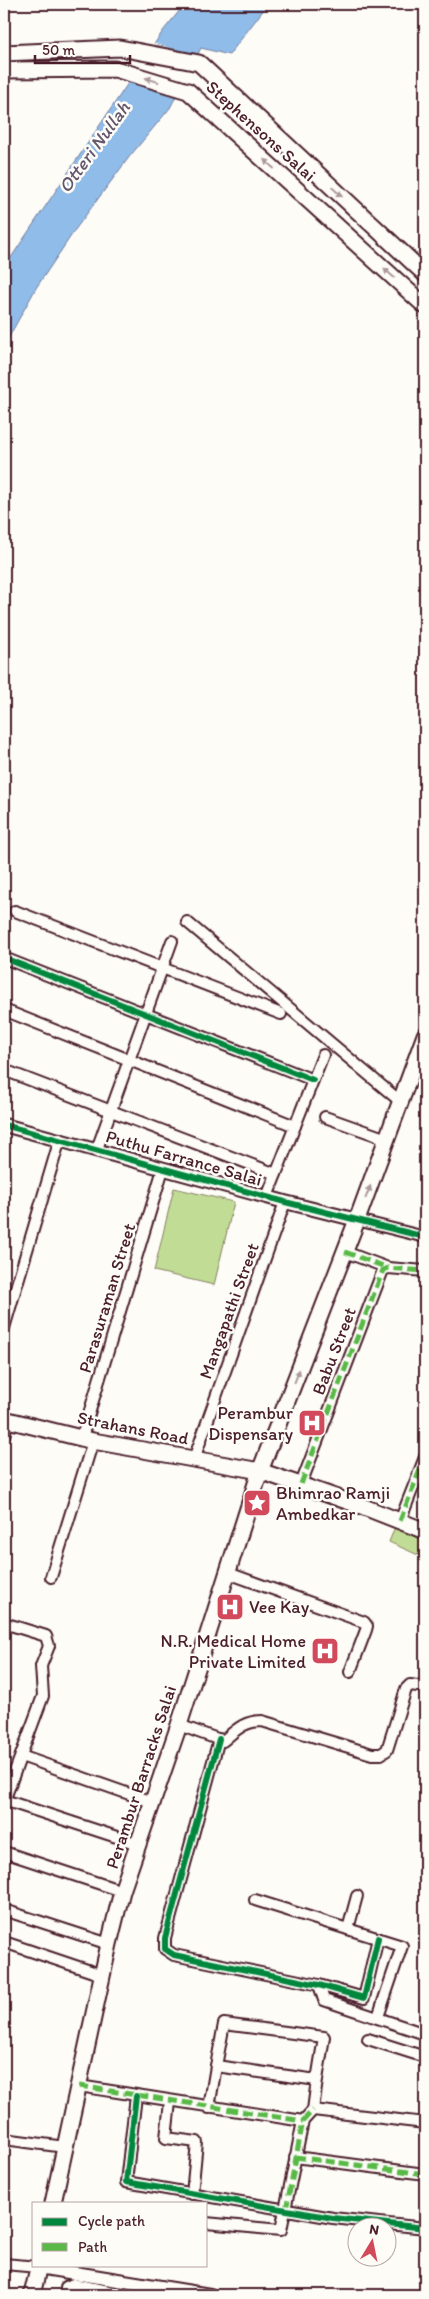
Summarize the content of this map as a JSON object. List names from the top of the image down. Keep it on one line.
{"streets":{"main road":["Stephensons Salai","Strahans Road","Perambur Barracks Salai"],"street":["Puthu Farrance Salai","Parasuraman Street","Mangapathi Street","Babu Street"]},"crossings":[["Puthu Farrance Salai","Parasuraman Street"],["Puthu Farrance Salai","Mangapathi Street"],["Puthu Farrance Salai","Perambur Barracks Salai"],["Parasuraman Street","Strahans Road"],["Mangapathi Street","Strahans Road"],["Babu Street","Strahans Road"],["Strahans Road","Perambur Barracks Salai"]],"water":["Otteri Nullah"],"places":{"hospital":["Perambur Dispensary","Vee Kay","N.R. Medical Home Private Limited"],"place":["Bhimrao Ramji Ambedkar"]},"legend":["Cycle path","Path"],"scale_bar":"50 m","north":"top"}
